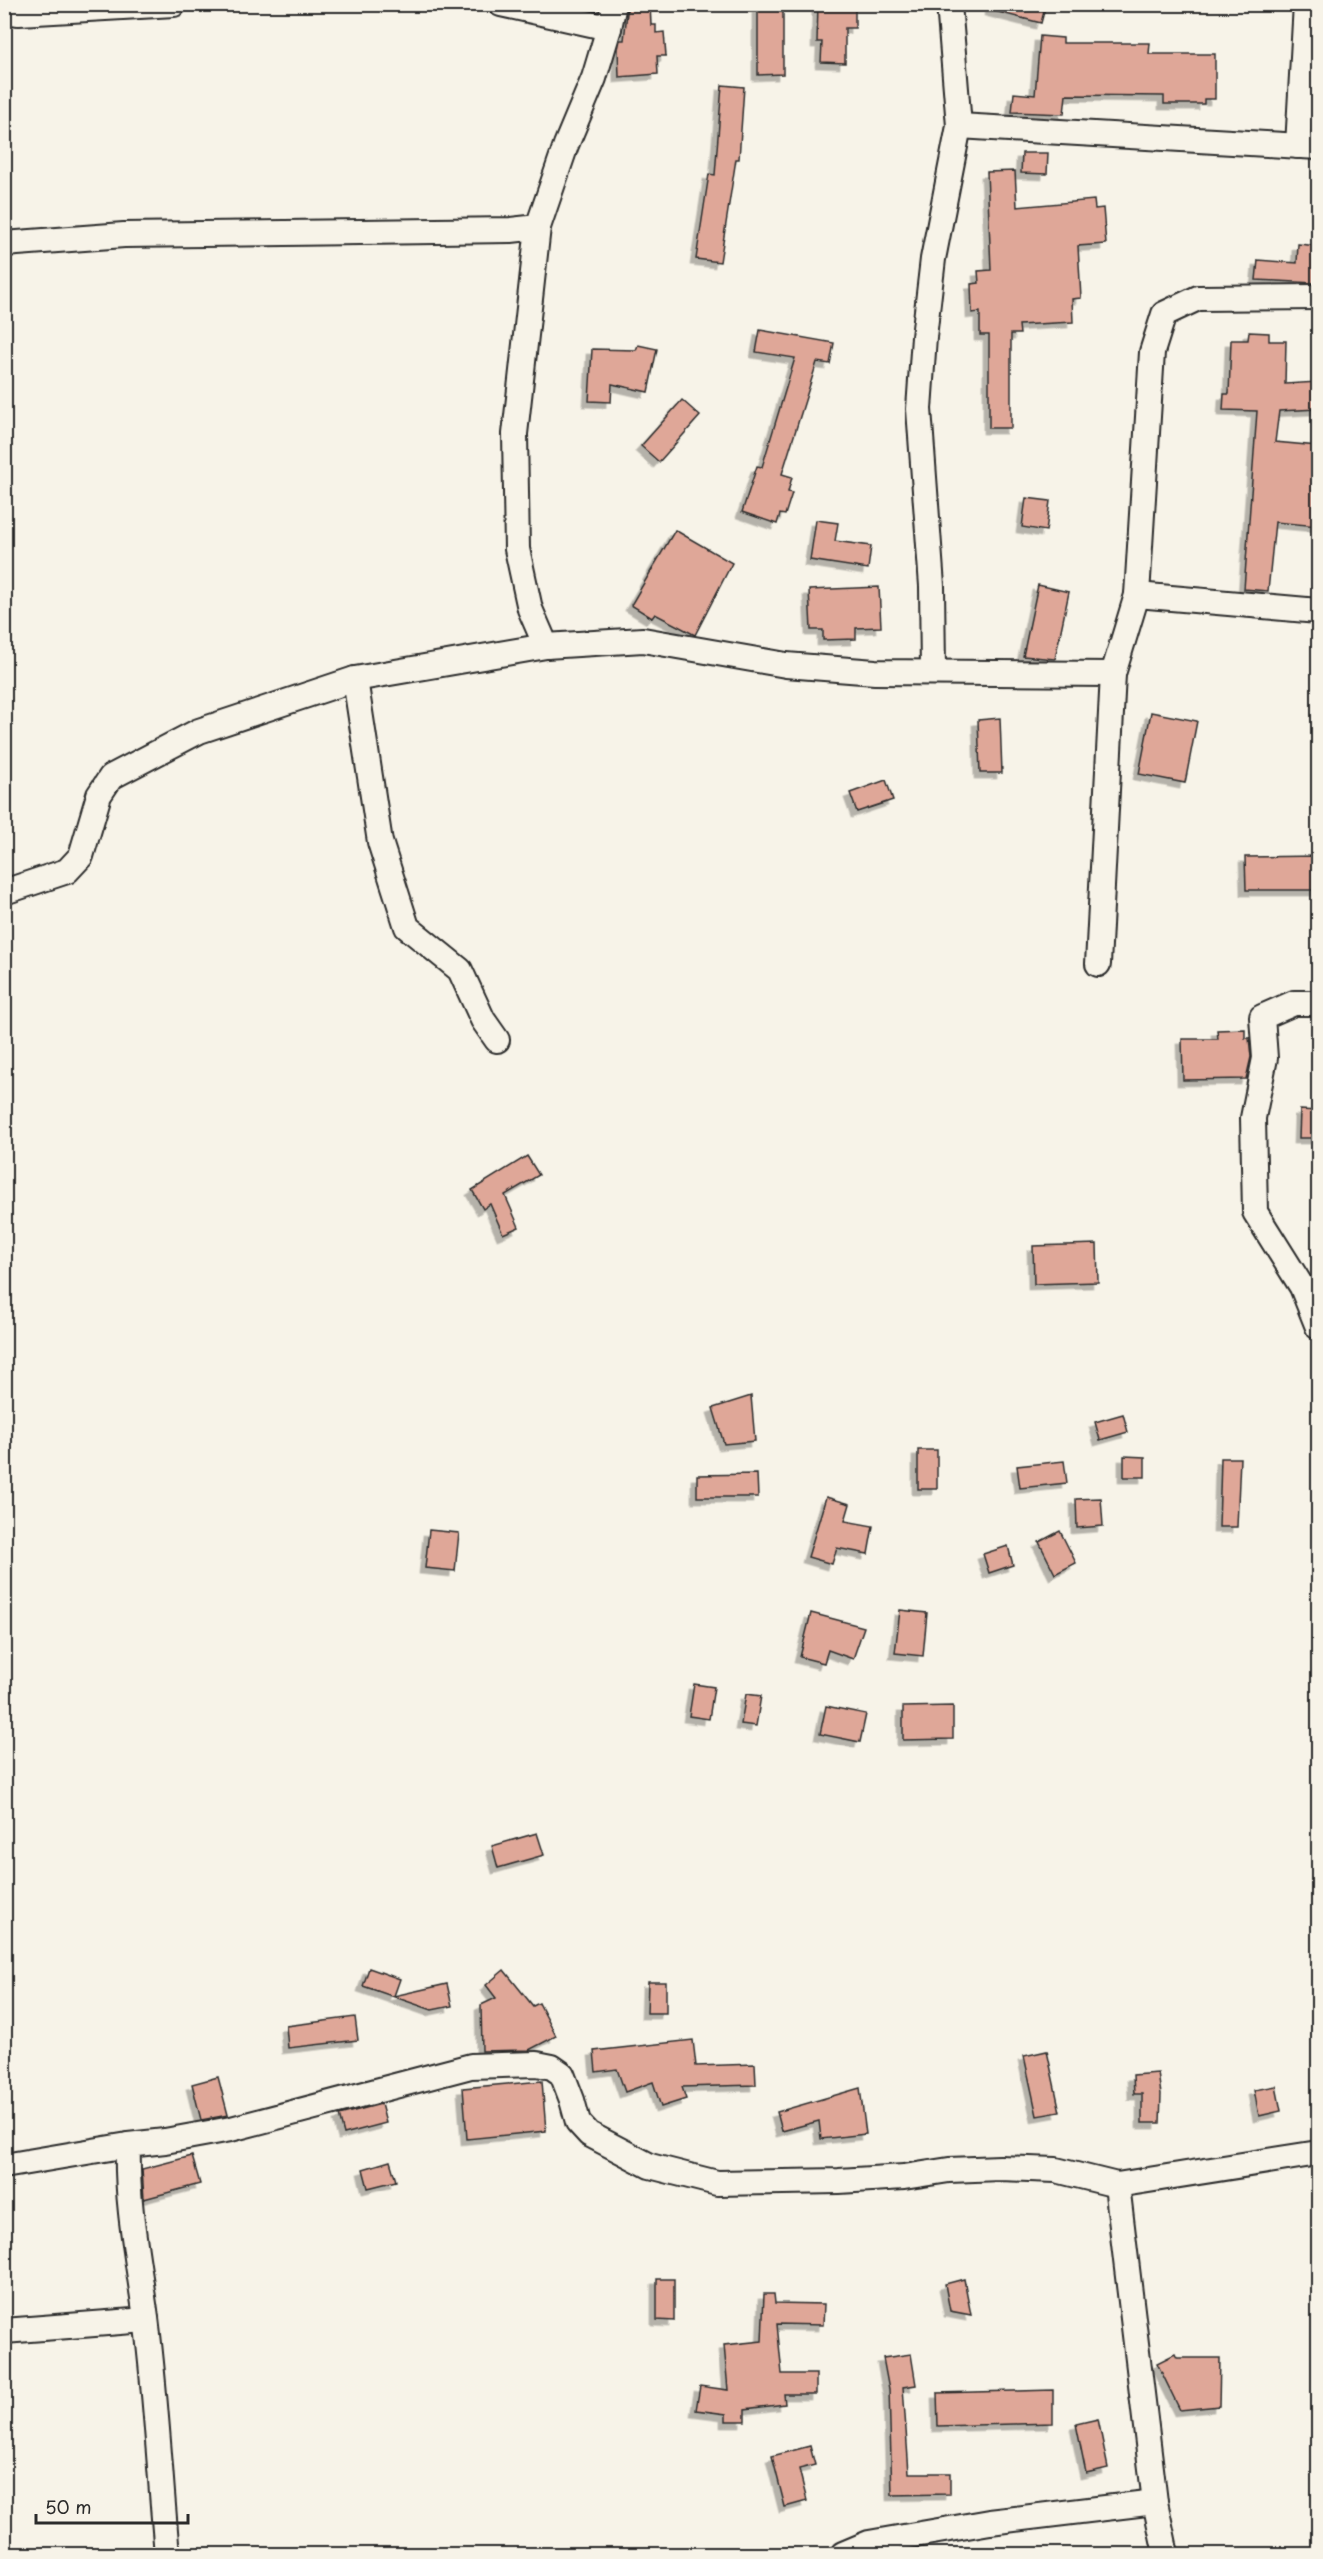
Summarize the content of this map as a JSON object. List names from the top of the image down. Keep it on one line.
{"scale_bar":"50 m"}
